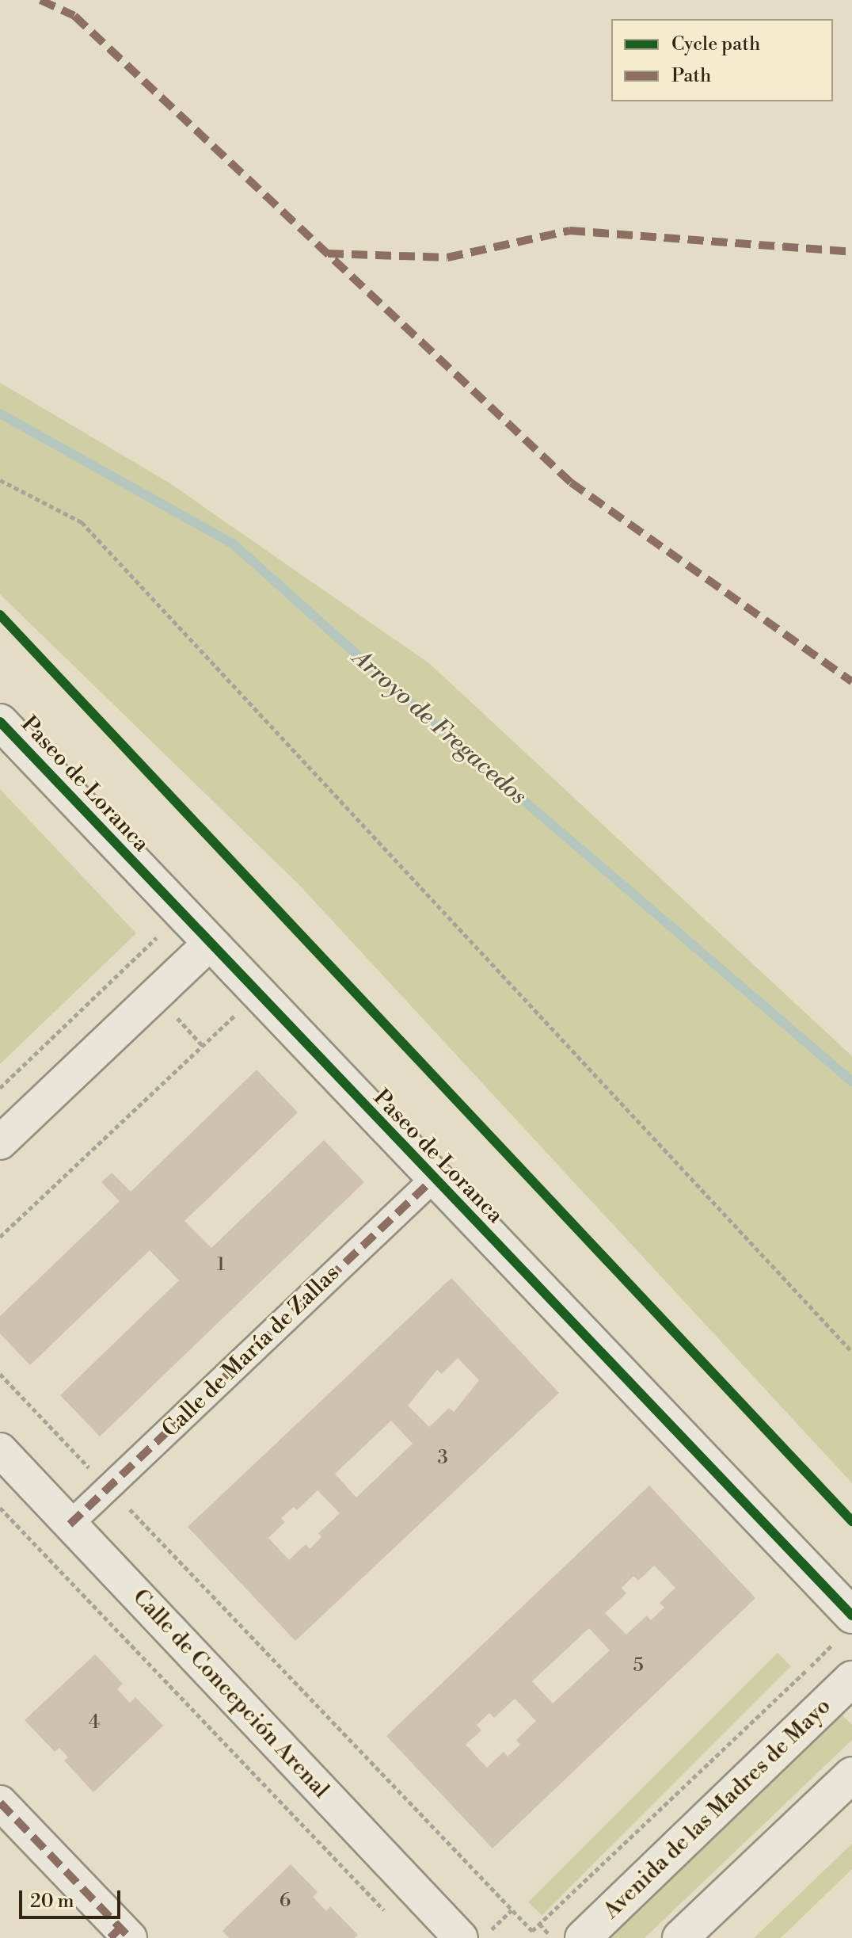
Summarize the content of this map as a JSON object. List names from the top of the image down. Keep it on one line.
{"streets":{"street":["Paseo de Loranca","Calle de María de Zallas","Calle de Concepción Arenal","Avenida de las Madres de Mayo"]},"crossings":[["Paseo de Loranca","Calle de María de Zallas"],["Calle de María de Zallas","Calle de Concepción Arenal"]],"water":["Arroyo de Fregacedos"],"house_numbers":["1","3","5","4","6"],"legend":["Cycle path","Path"],"scale_bar":"20 m"}
